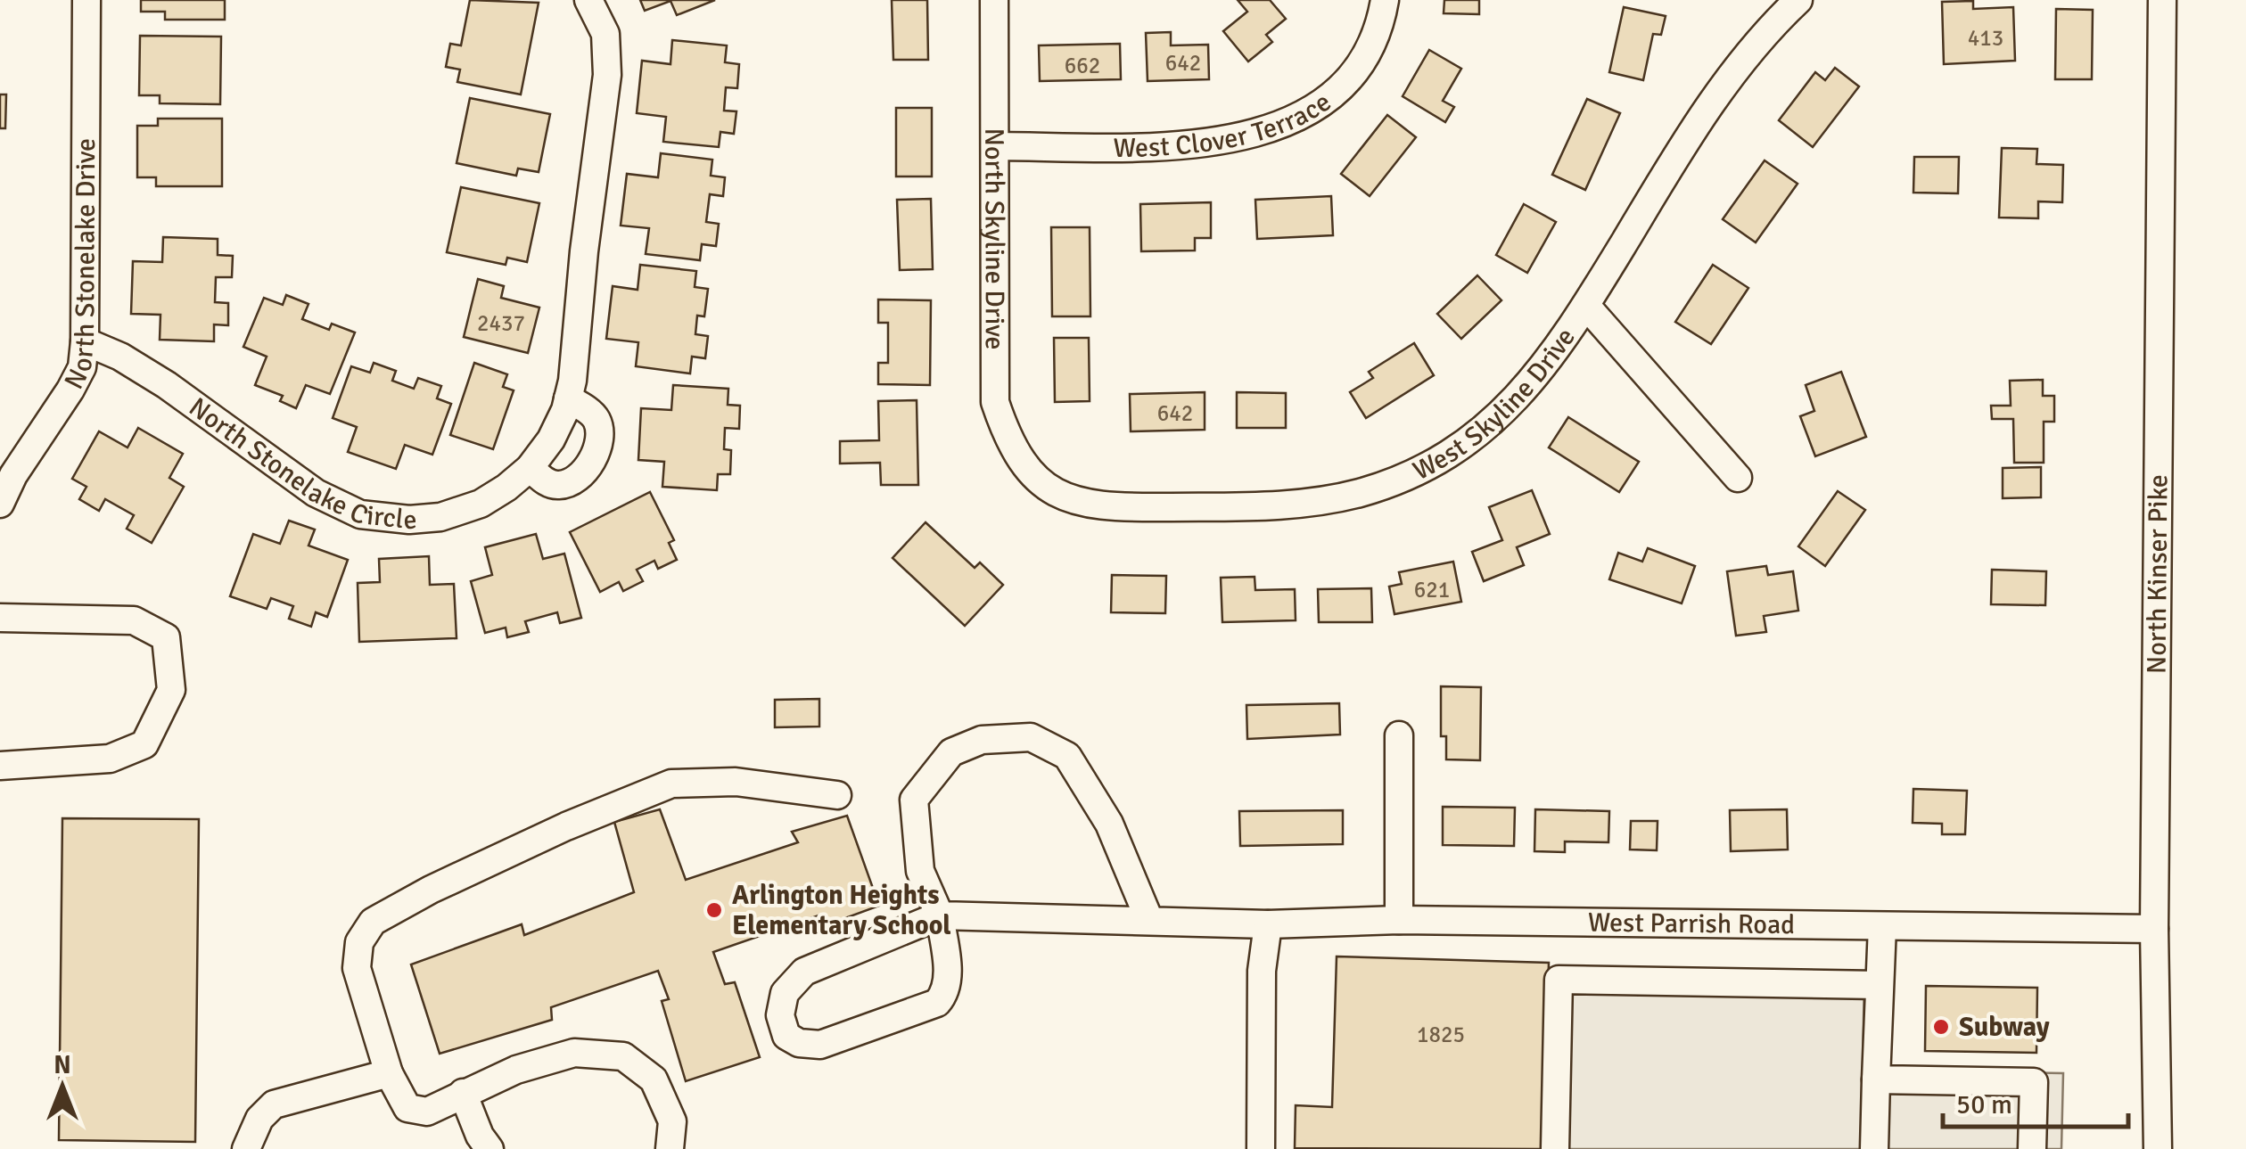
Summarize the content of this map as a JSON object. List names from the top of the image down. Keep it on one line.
{"streets":{"street":["West Clover Terrace","North Skyline Drive","North Stonelake Drive","West Skyline Drive","North Stonelake Circle","North Kinser Pike","West Parrish Road"]},"crossings":[["West Clover Terrace","North Skyline Drive"],["North Skyline Drive","West Skyline Drive"],["North Stonelake Drive","North Stonelake Circle"],["North Kinser Pike","West Parrish Road"]],"places":["Arlington Heights Elementary School","Subway"],"house_numbers":["413","642","662","2437","642","621","1825"],"scale_bar":"50 m","north":"top"}
